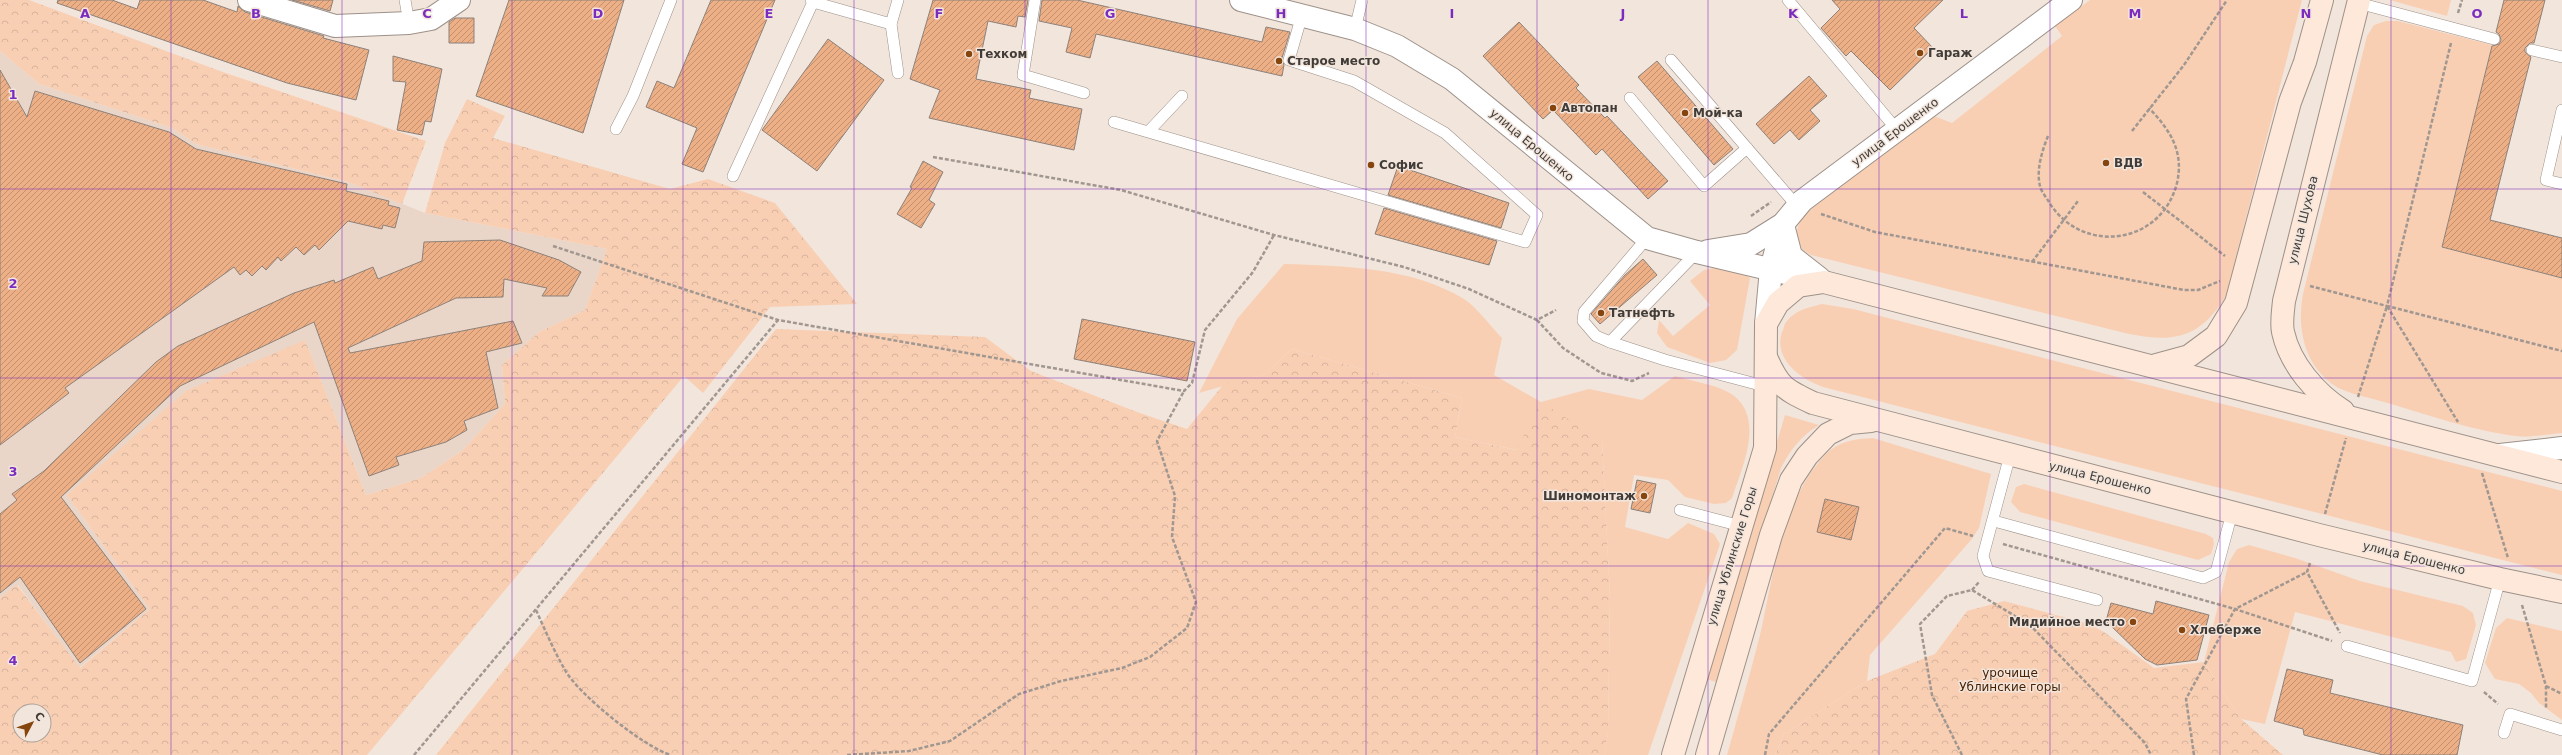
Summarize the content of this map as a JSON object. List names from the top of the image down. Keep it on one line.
{"streets":{"main road":["улица Ерошенко","улица Шухова","улица Ублинские Горы"]},"crossings":[["улица Ерошенко","улица Шухова"],["улица Ерошенко","улица Ублинские Горы"]],"parks":["урочище Ублинские горы"],"places":["Гараж","Техком","Старое место","Автопан","Мой-ка","ВДВ","Софис","Татнефть","Шиномонтаж","Мидийное место","Хлеберже"],"north":"top right","grid":{"columns":["A","B","C","D","E","F","G","H","I","J","K","L","M","N","O"],"rows":["1","2","3","4"]}}
